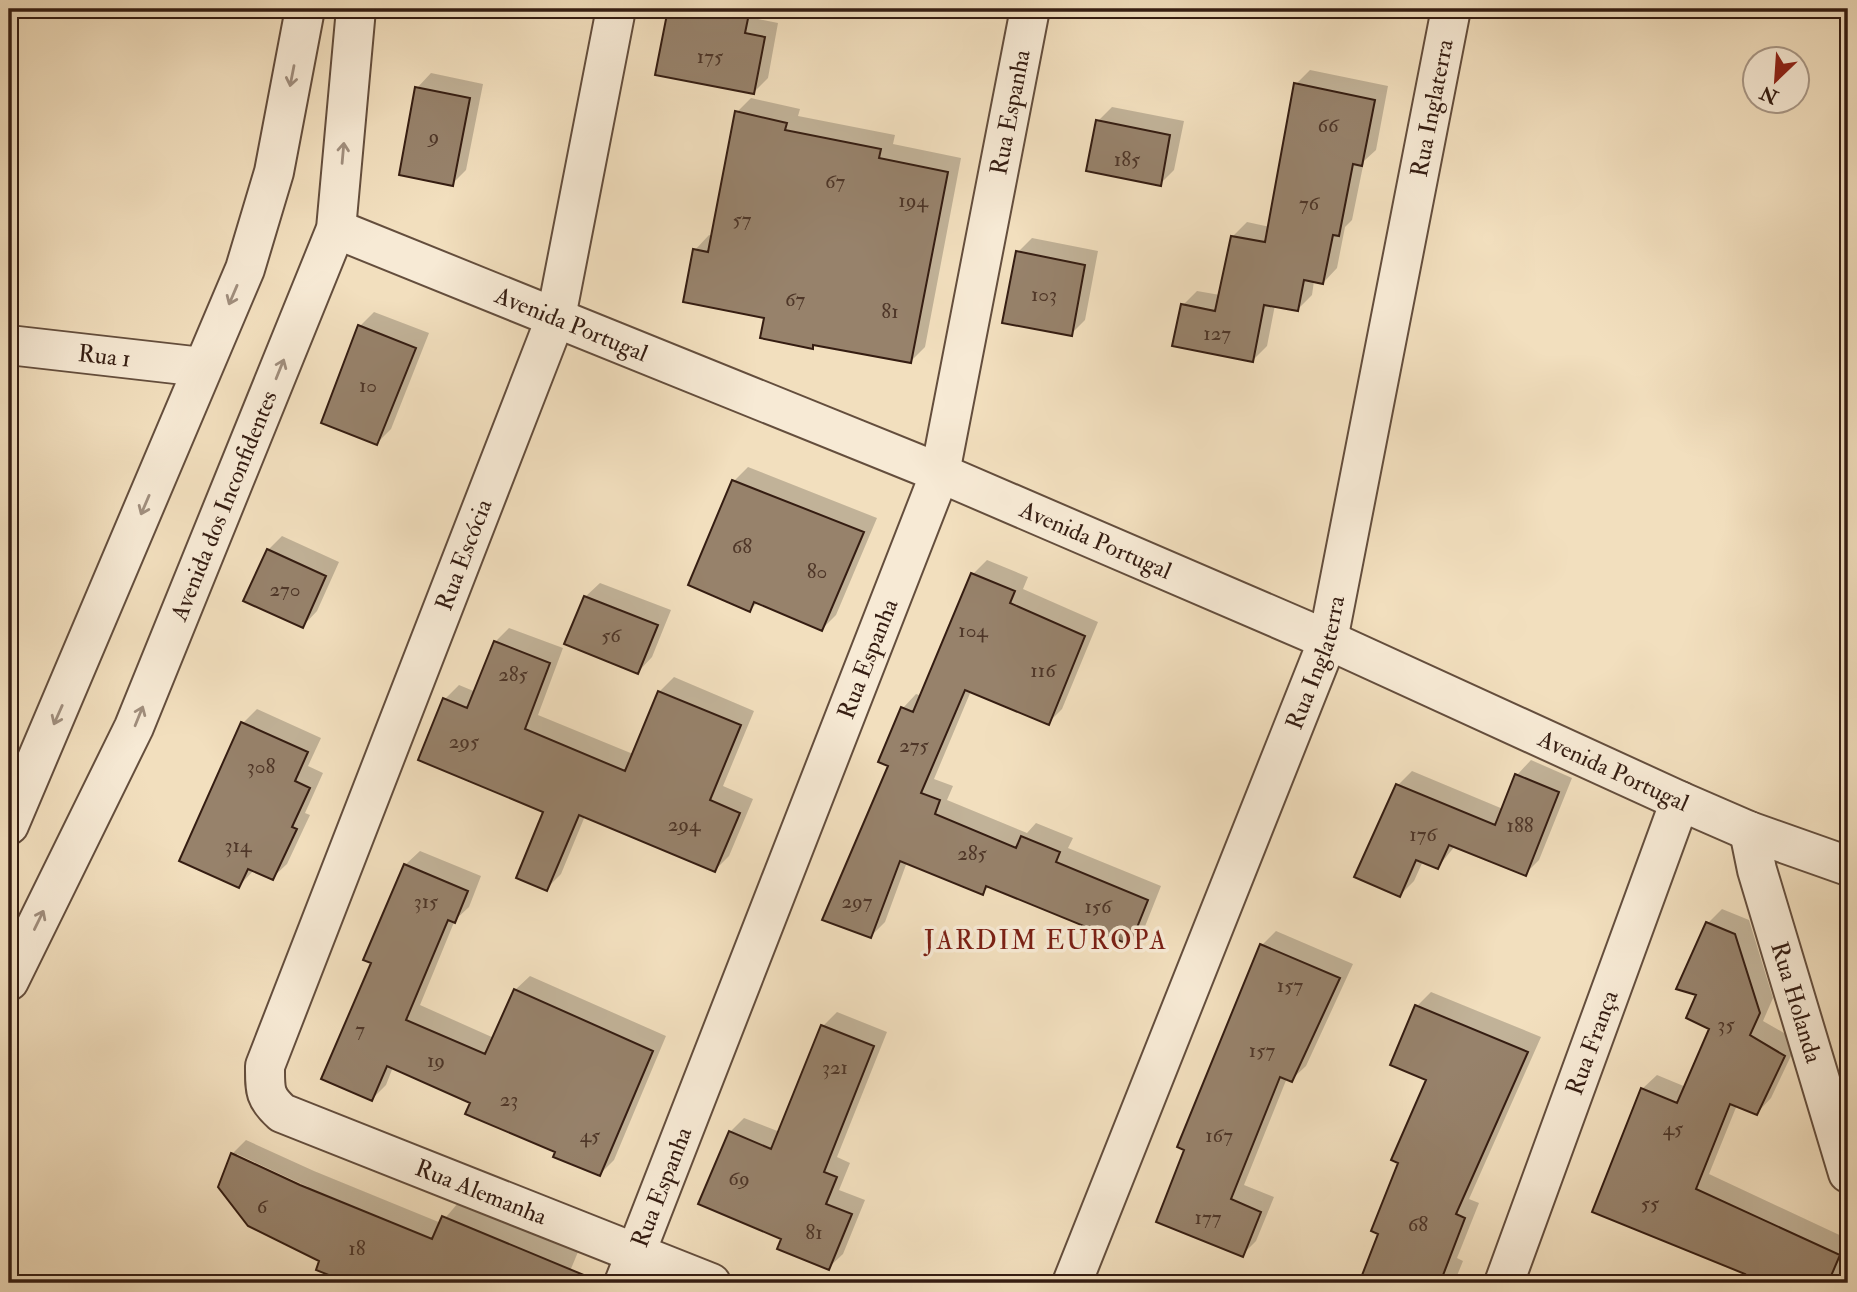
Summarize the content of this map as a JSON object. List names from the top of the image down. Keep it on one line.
{"streets":{"street":["Rua Inglaterra","Rua Espanha","Avenida Portugal","Rua 1","Avenida dos Inconfidentes","Rua Escócia","Rua Holanda","Rua França","Rua Alemanha"]},"crossings":[["Rua Inglaterra","Avenida Portugal"],["Rua Espanha","Avenida Portugal"],["Rua Espanha","Rua Alemanha"],["Avenida Portugal","Avenida dos Inconfidentes"],["Avenida Portugal","Rua Escócia"],["Avenida Portugal","Rua Holanda"],["Avenida Portugal","Rua França"],["Rua Escócia","Rua Alemanha"]],"districts":["JARDIM EUROPA"],"house_numbers":["175","66","9","185","67","194","76","57","103","67","81","127","10","68","80","270","104","56","116","285","295","275","308","294","188","176","314","285","315","297","156","157","35","7","157","19","321","23","45","45","167","69","55","6","177","68","81","18"],"north":"bottom left"}
